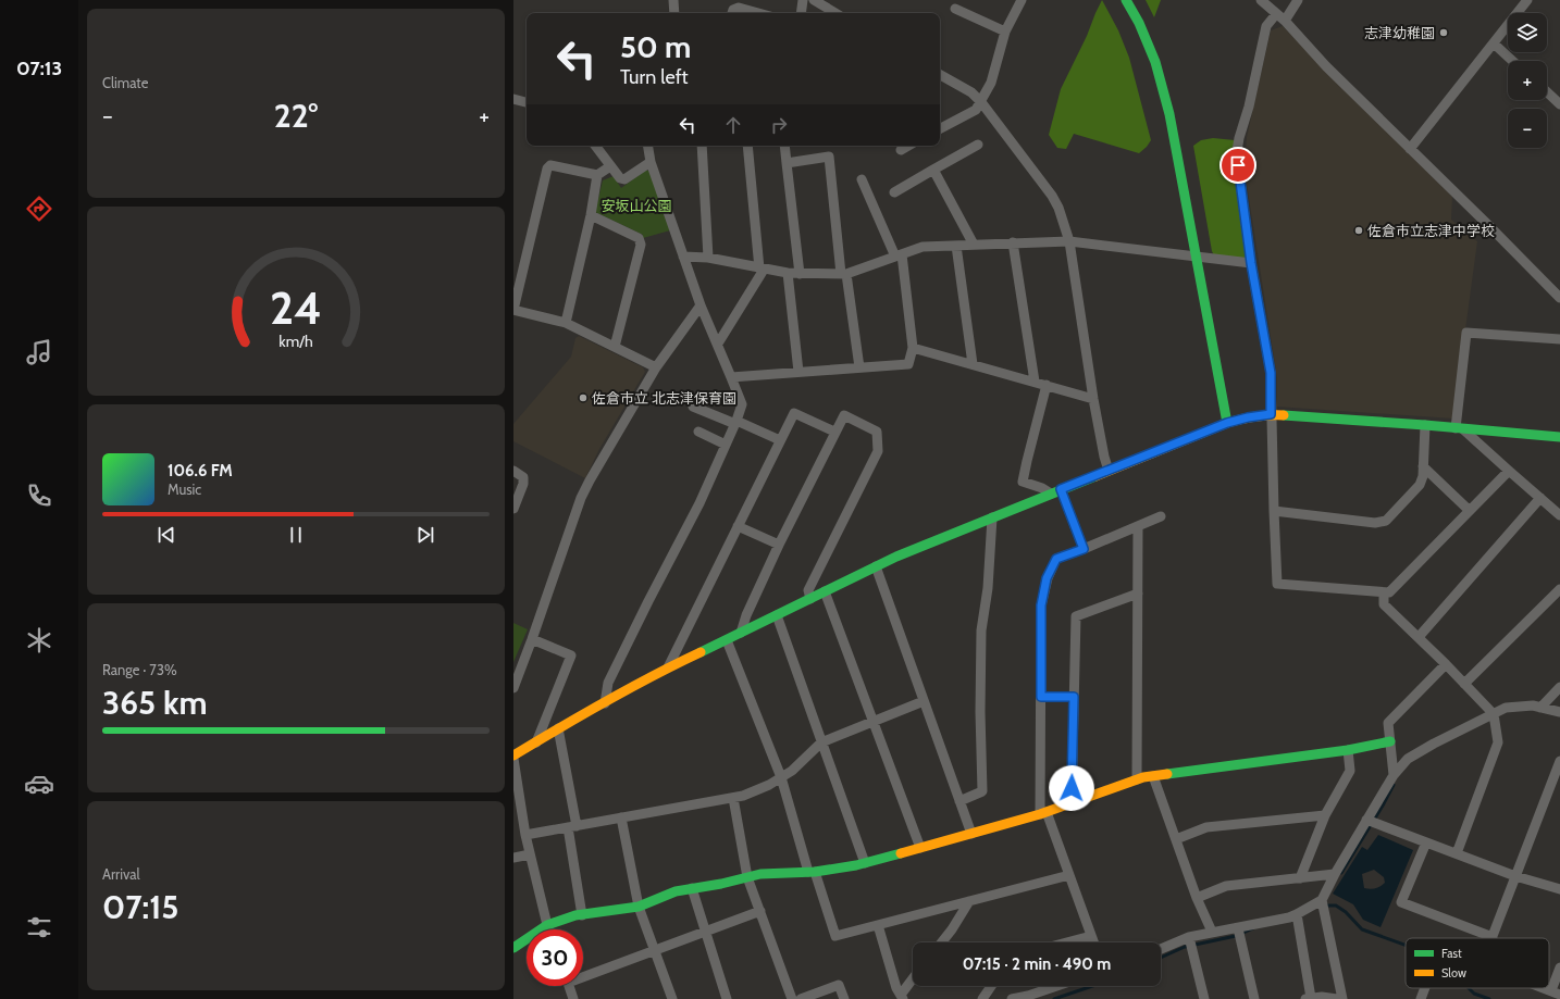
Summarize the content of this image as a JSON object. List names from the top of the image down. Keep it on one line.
{"parks":["安坂山公園"],"places":["志津幼稚園","佐倉市立志津中学校","佐倉市立 北志津保育園"],"legend":["Fast","Slow"],"page":{"tabs":"07:13","tile":["Climate",["Range · 73%","365 km"],["Arrival","07:15"]],"map_buttons":["+","−"],"turn":["50 m","Turn left"],"heat":["−","22°","+"],"song":["106.6 FM","Music"],"limit":"30","trip":"07:15 · 2 min · 490 m","gauge":["24","km/h"]}}
